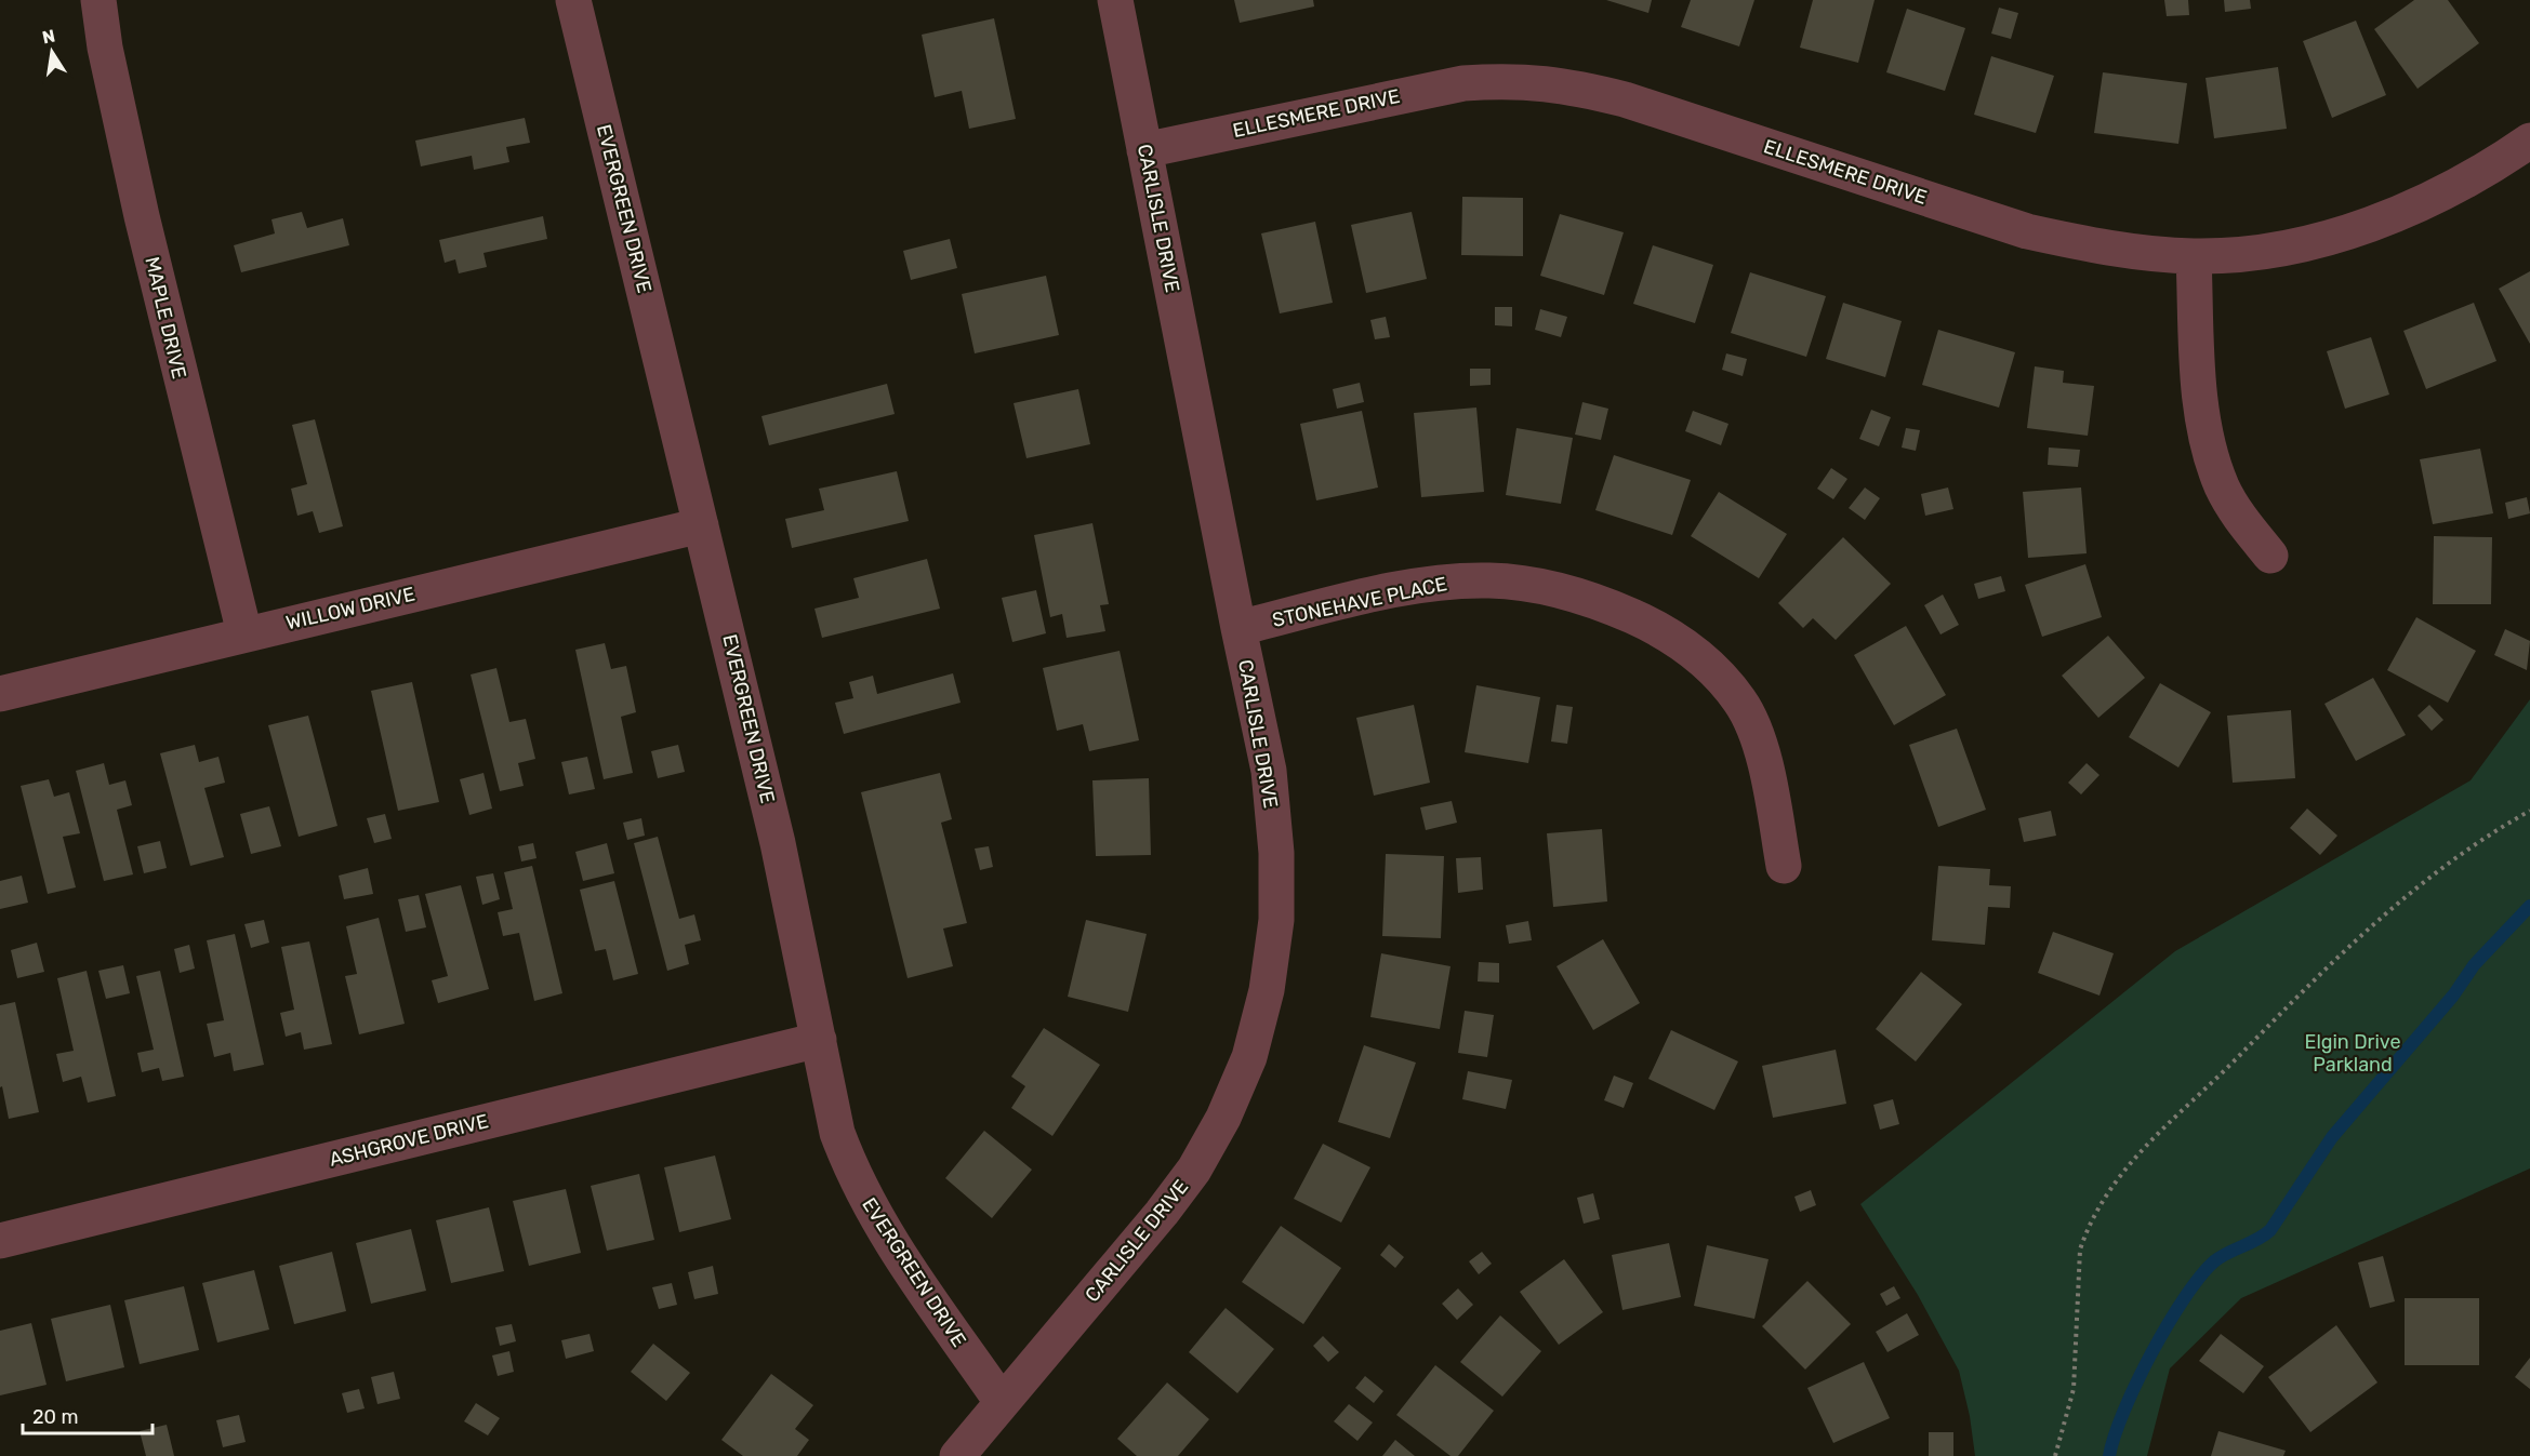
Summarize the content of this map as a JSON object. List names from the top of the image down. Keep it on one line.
{"streets":{"street":["ELLESMERE DRIVE","EVERGREEN DRIVE","CARLISLE DRIVE","MAPLE DRIVE","STONEHAVE PLACE","WILLOW DRIVE","ASHGROVE DRIVE"]},"crossings":[["ELLESMERE DRIVE","CARLISLE DRIVE"],["EVERGREEN DRIVE","CARLISLE DRIVE"],["EVERGREEN DRIVE","WILLOW DRIVE"],["EVERGREEN DRIVE","ASHGROVE DRIVE"],["CARLISLE DRIVE","STONEHAVE PLACE"],["MAPLE DRIVE","WILLOW DRIVE"]],"parks":["Elgin Drive Parkland"],"scale_bar":"20 m","north":"top"}
